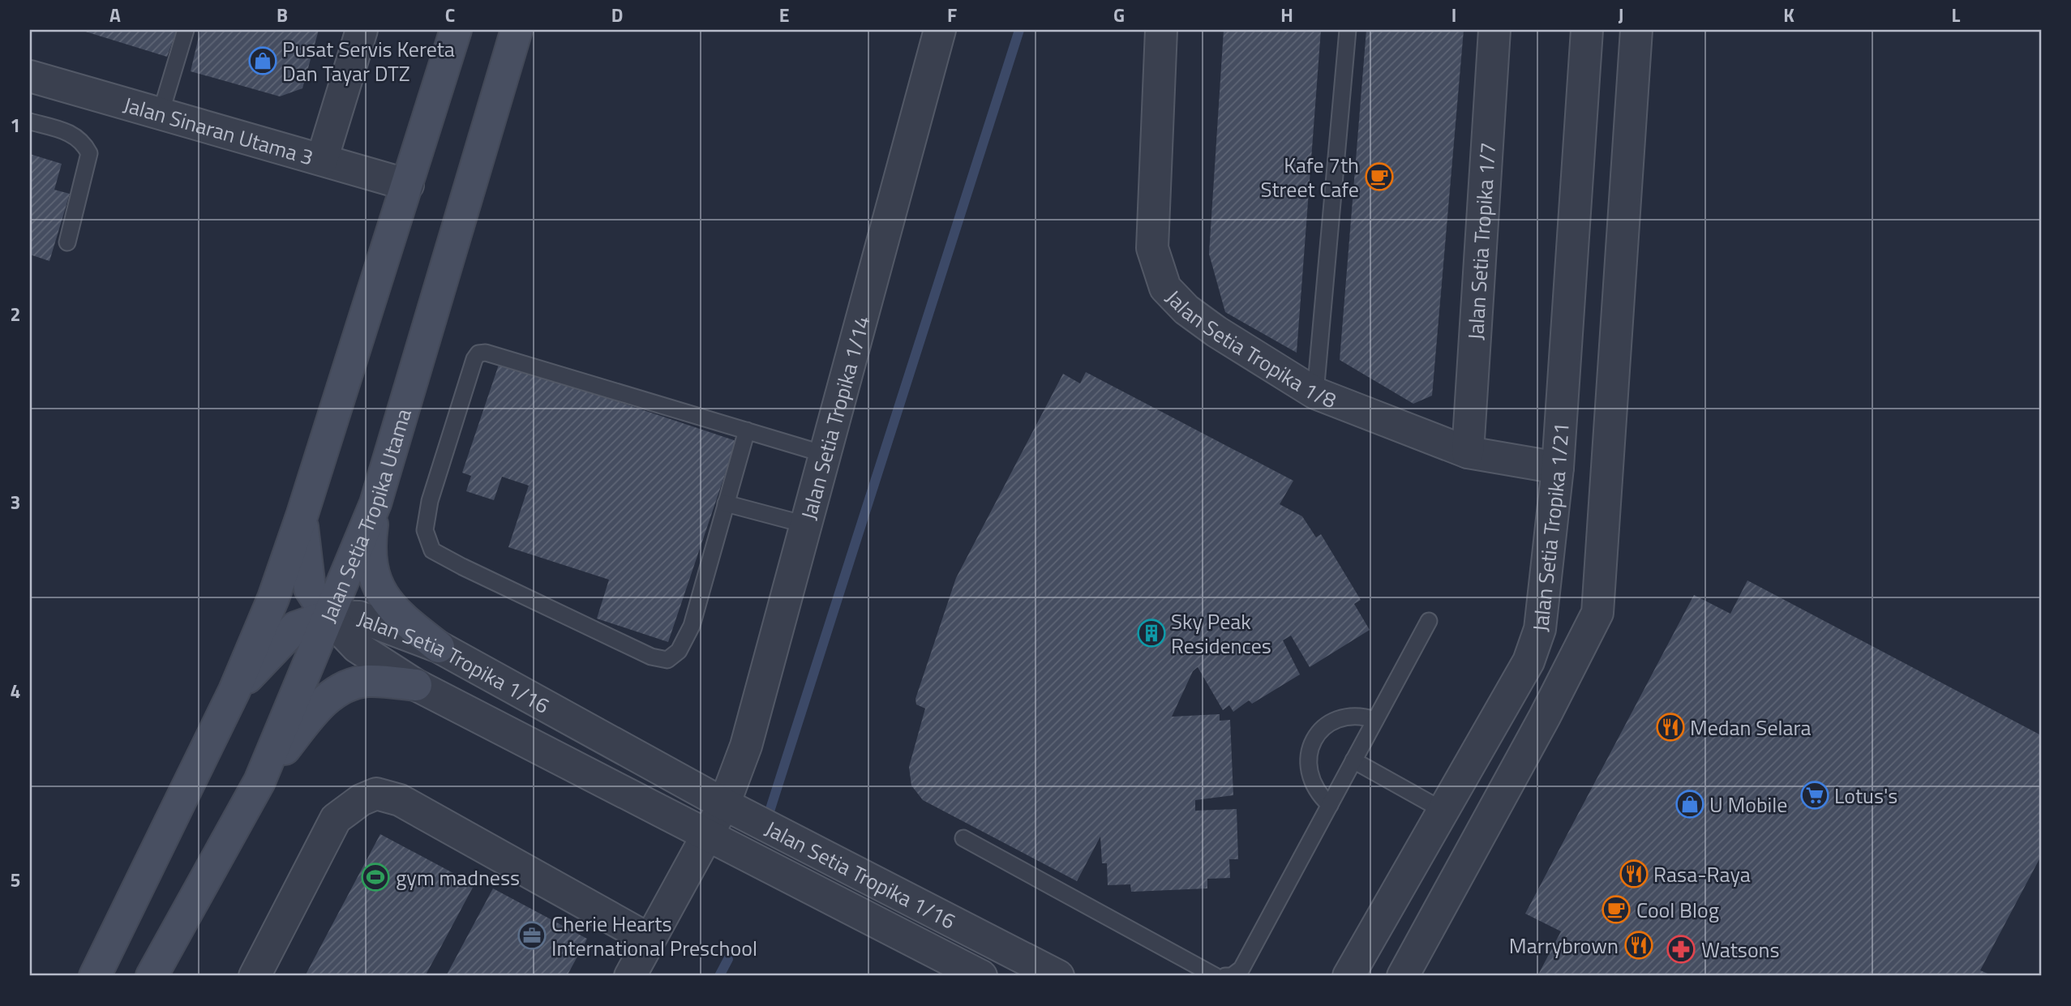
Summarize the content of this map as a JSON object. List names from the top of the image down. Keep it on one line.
{"streets":{"main road":["Jalan Setia Tropika Utama"],"street":["Jalan Sinaran Utama 3","Jalan Setia Tropika 1/7","Jalan Setia Tropika 1/8","Jalan Setia Tropika 1/14","Jalan Setia Tropika 1/21","Jalan Setia Tropika 1/16"]},"crossings":[["Jalan Setia Tropika 1/7","Jalan Setia Tropika 1/8"],["Jalan Setia Tropika 1/8","Jalan Setia Tropika 1/21"],["Jalan Setia Tropika 1/14","Jalan Setia Tropika 1/16"],["Jalan Setia Tropika Utama","Jalan Setia Tropika 1/16"]],"places":{"shop":["Pusat Servis Kereta Dan Tayar DTZ","U Mobile"],"cafe":["Kafe 7th Street Cafe","Cool Blog"],"building":["Sky Peak Residences"],"restaurant":["Medan Selara","Rasa-Raya","Marrybrown"],"supermarket":["Lotus's"],"sports":["gym madness"],"office":["Cherie Hearts International Preschool"],"pharmacy":["Watsons"]},"grid":{"columns":["A","B","C","D","E","F","G","H","I","J","K","L"],"rows":["1","2","3","4","5"]}}
